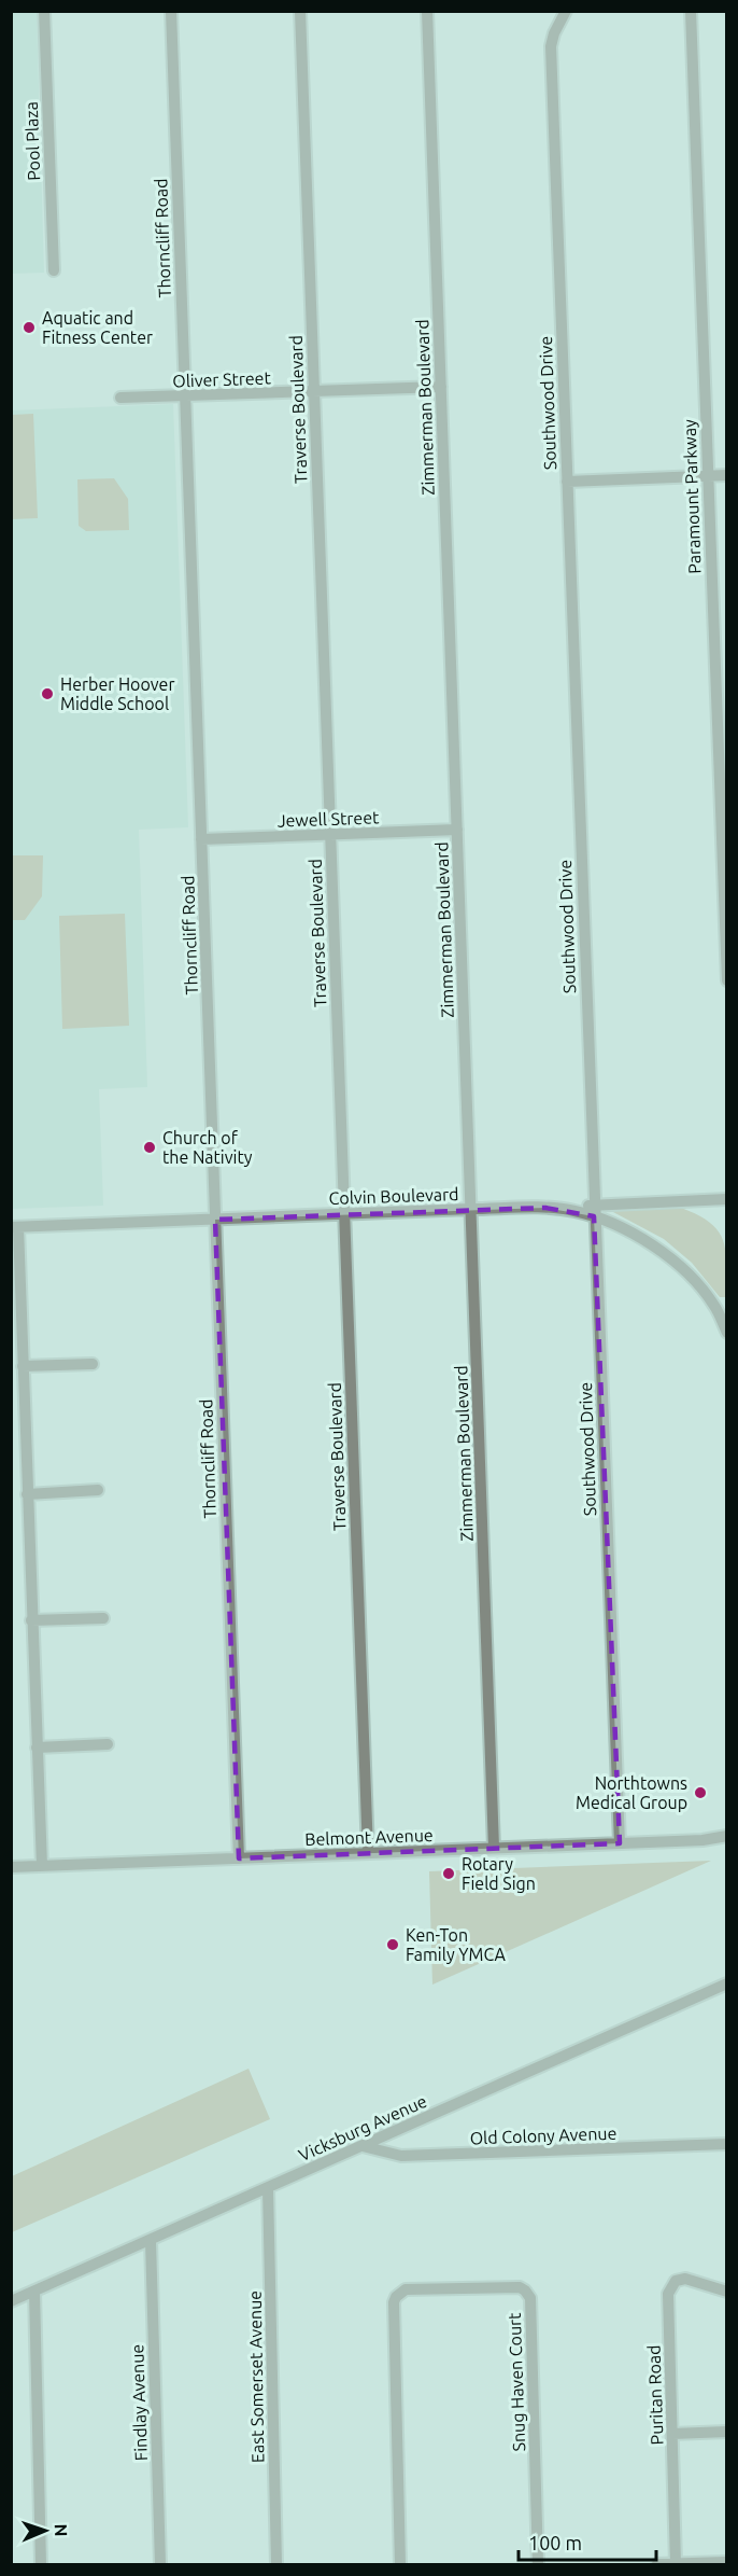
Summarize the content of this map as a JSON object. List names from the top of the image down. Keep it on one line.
{"streets":{"street":["Pool Plaza","Thorncliff Road","Oliver Street","Southwood Drive","Zimmerman Boulevard","Traverse Boulevard","Paramount Parkway","Jewell Street","Colvin Boulevard","Belmont Avenue","Vicksburg Avenue","Old Colony Avenue","East Somerset Avenue","Snug Haven Court","Puritan Road","Findlay Avenue"]},"crossings":[["Thorncliff Road","Oliver Street"],["Thorncliff Road","Jewell Street"],["Thorncliff Road","Colvin Boulevard"],["Thorncliff Road","Belmont Avenue"],["Oliver Street","Zimmerman Boulevard"],["Oliver Street","Traverse Boulevard"],["Southwood Drive","Colvin Boulevard"],["Southwood Drive","Belmont Avenue"],["Zimmerman Boulevard","Jewell Street"],["Zimmerman Boulevard","Colvin Boulevard"],["Zimmerman Boulevard","Belmont Avenue"],["Traverse Boulevard","Jewell Street"],["Traverse Boulevard","Colvin Boulevard"],["Traverse Boulevard","Belmont Avenue"],["Vicksburg Avenue","Old Colony Avenue"],["Vicksburg Avenue","East Somerset Avenue"],["Vicksburg Avenue","Findlay Avenue"]],"places":["Aquatic and Fitness Center","Herber Hoover Middle School","Church of the Nativity","Northtowns Medical Group","Rotary Field Sign","Ken-Ton Family YMCA"],"scale_bar":"100 m","north":"right"}
